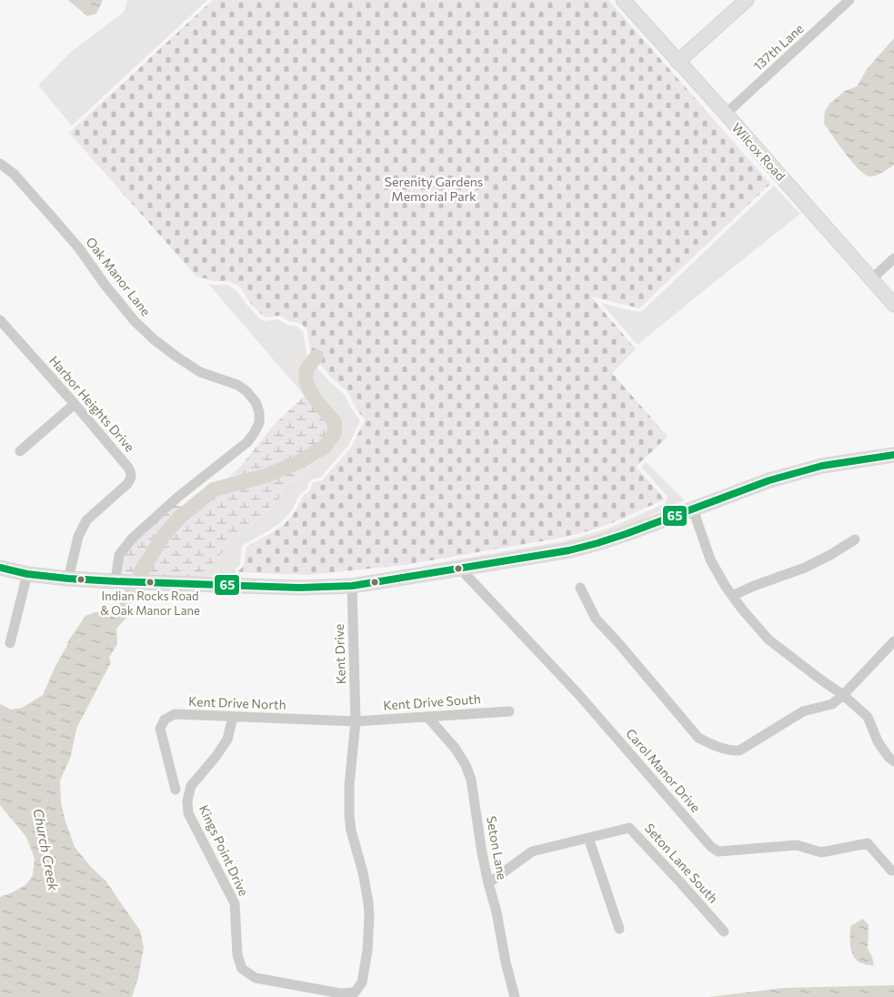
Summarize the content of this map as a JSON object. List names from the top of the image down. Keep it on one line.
{"streets":{"street":["137th Lane","Wilcox Road","Oak Manor Lane","Harbor Heights Drive","Kent Drive","Kent Drive South","Kent Drive North","Carol Manor Drive","Seton Lane","Kings Point Drive","Seton Lane South"]},"crossings":[["137th Lane","Wilcox Road"],["Kent Drive","Kent Drive South"],["Kent Drive","Kent Drive North"],["Kent Drive","Kings Point Drive"],["Kent Drive South","Kent Drive North"],["Kent Drive South","Seton Lane"],["Kent Drive South","Kings Point Drive"],["Kent Drive North","Kings Point Drive"],["Seton Lane","Seton Lane South"]],"water":["Church Creek"],"parks":["Serenity Gardens Memorial Park"],"places":["Indian Rocks Road & Oak Manor Lane"],"lines":["transit line 65"]}
